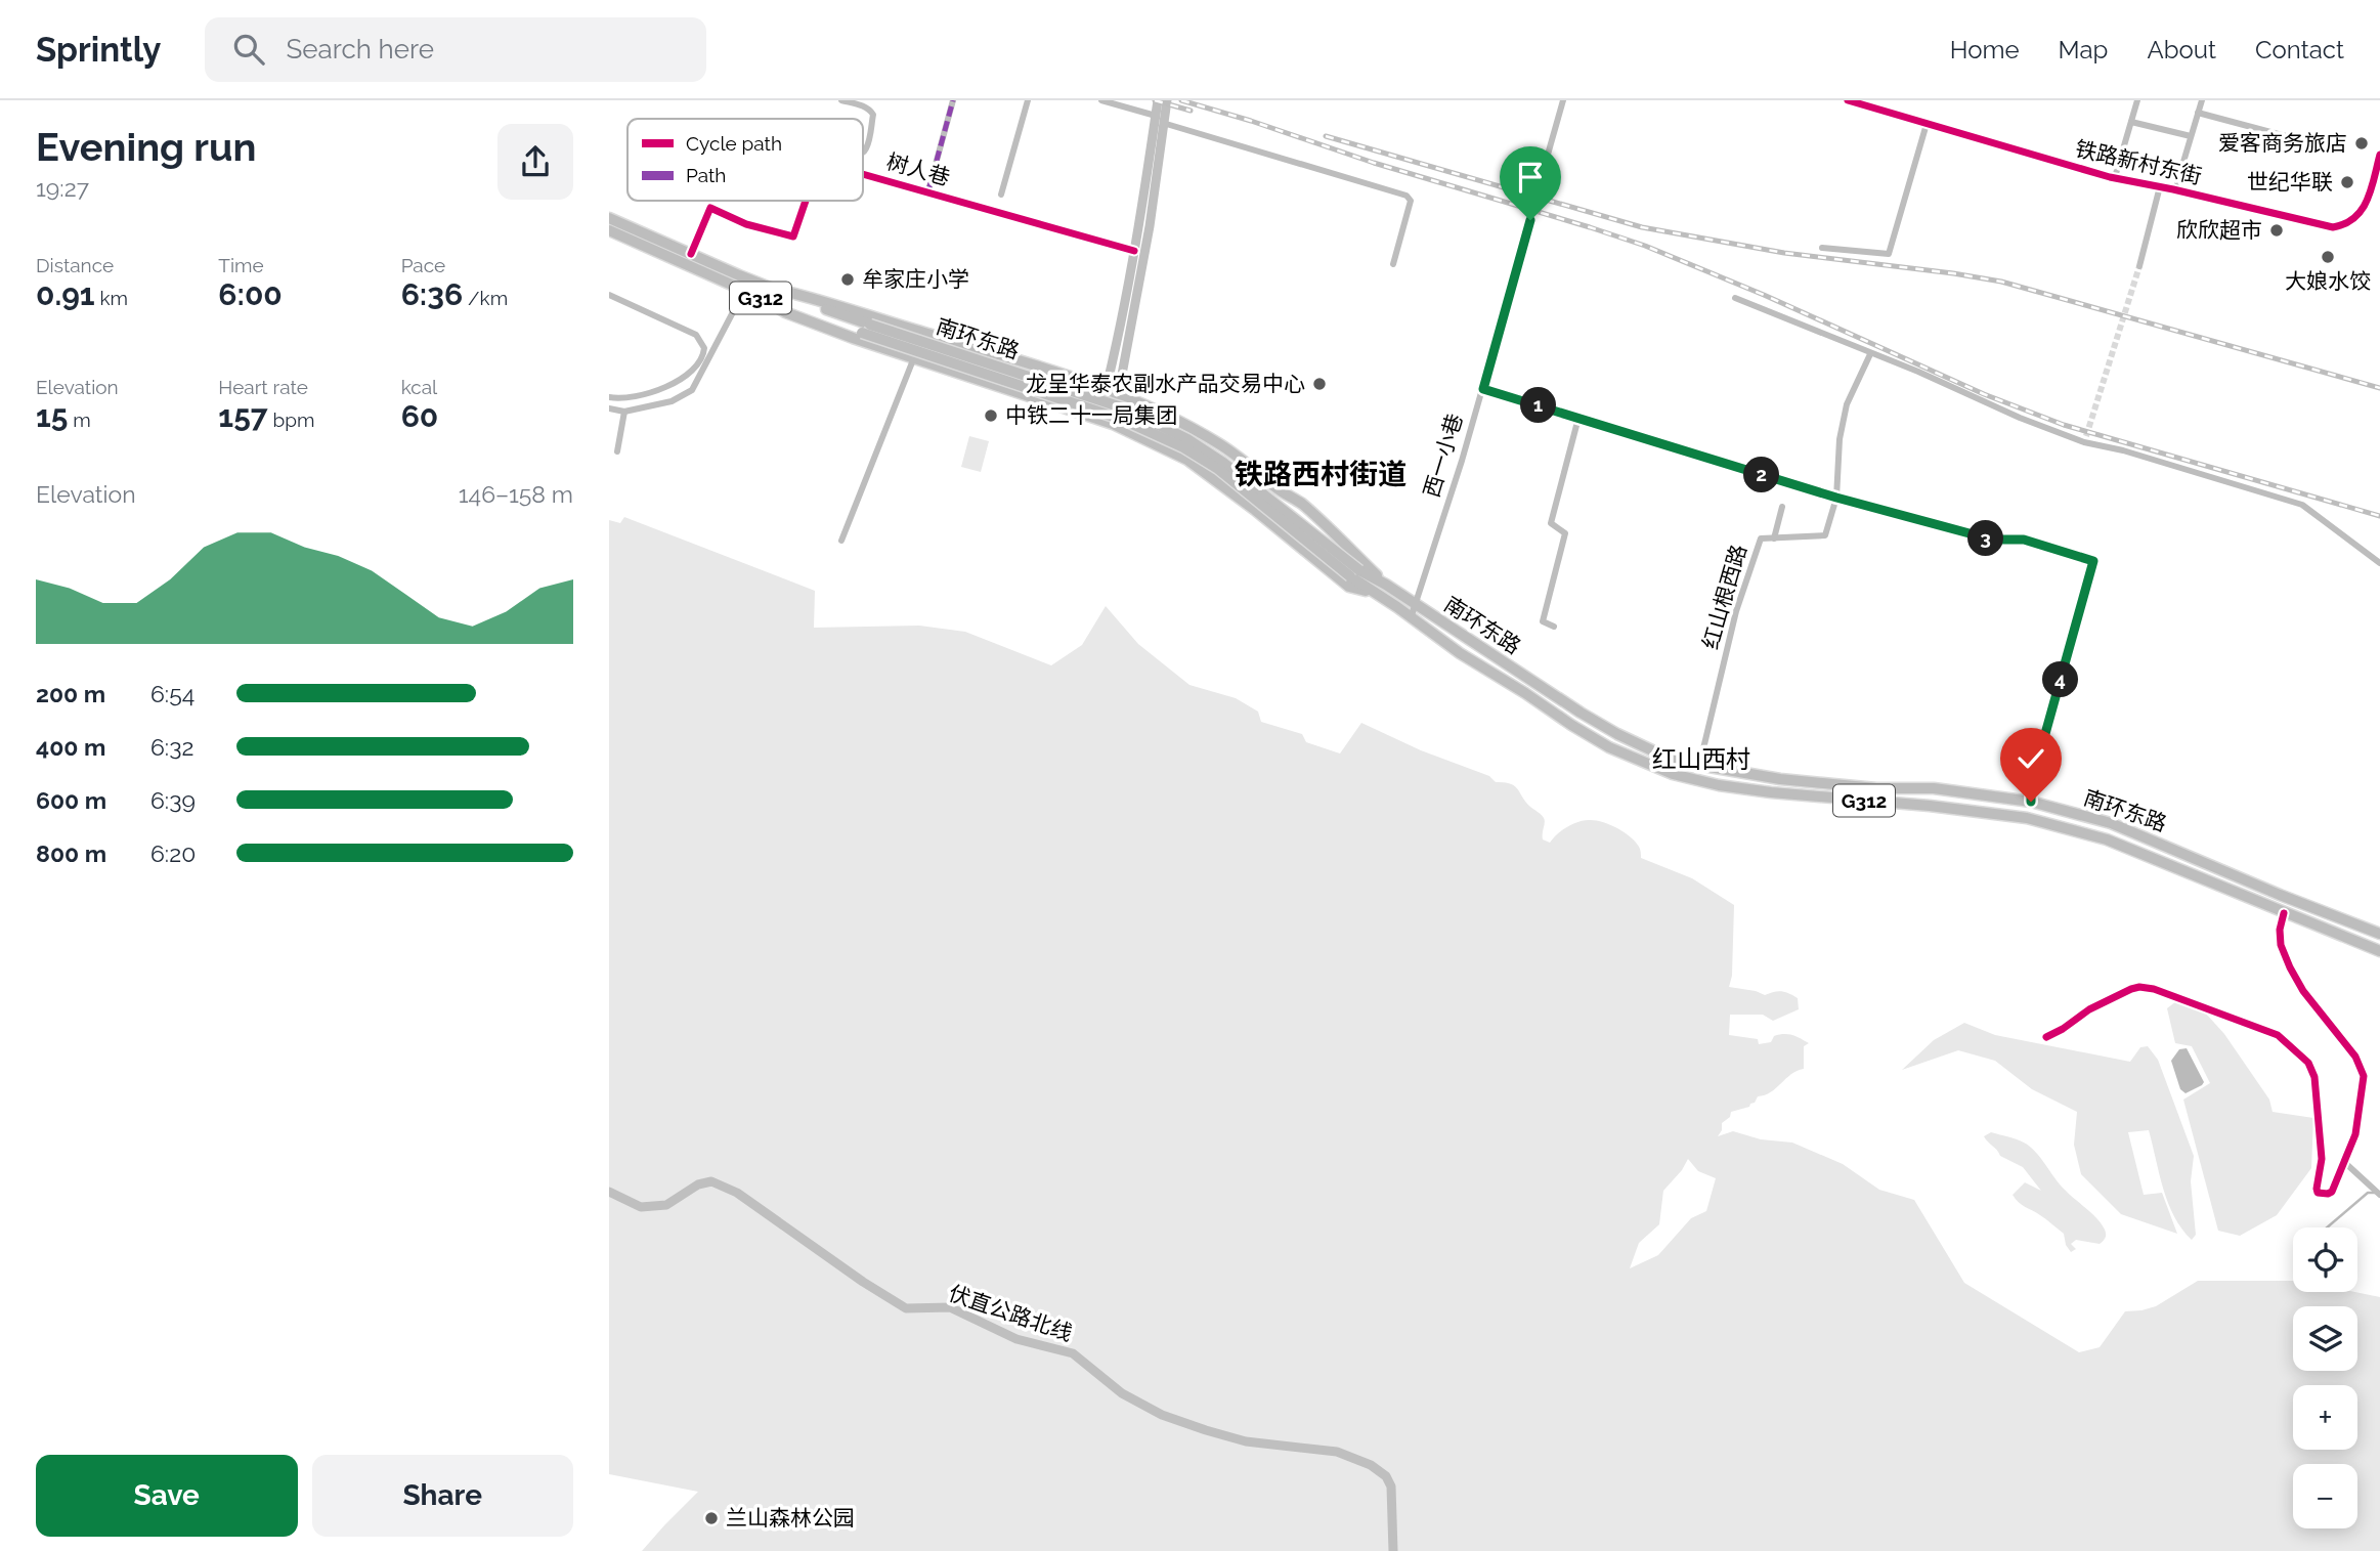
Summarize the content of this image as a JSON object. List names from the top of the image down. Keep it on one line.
{"streets":{"highway":["G312","南环东路"],"main road":["伏直公路北线"],"street":["铁路新村东街","树人巷","西一小巷","红山根西路"]},"crossings":[["南环东路","西一小巷"],["南环东路","红山根西路"]],"districts":["铁路西村街道","红山西村"],"places":["爱客商务旅店","世纪华联","欣欣超市","大娘水饺","牟家庄小学","龙呈华泰农副水产品交易中心","中铁二十一局集团","兰山森林公园"],"legend":["Cycle path","Path"],"page":{"header":"Sprintly","search":"Search here","nav":["Home","Map","About","Contact"],"heading":["Evening run","19:27"],"stats":[["Distance","0.91 km"],["Time","6:00"],["Pace","6:36 /km"],["Elevation","15 m"],["Heart rate","157 bpm"],["kcal","60"]],"pins":["1","2","3","4"],"chart":["Elevation","146–158 m"],"list":[{"name":"200 m","note":"6:54"},{"name":"400 m","note":"6:32"},{"name":"600 m","note":"6:39"},{"name":"800 m","note":"6:20"}],"map_buttons":["+","−"],"buttons":["Save","Share"]}}
